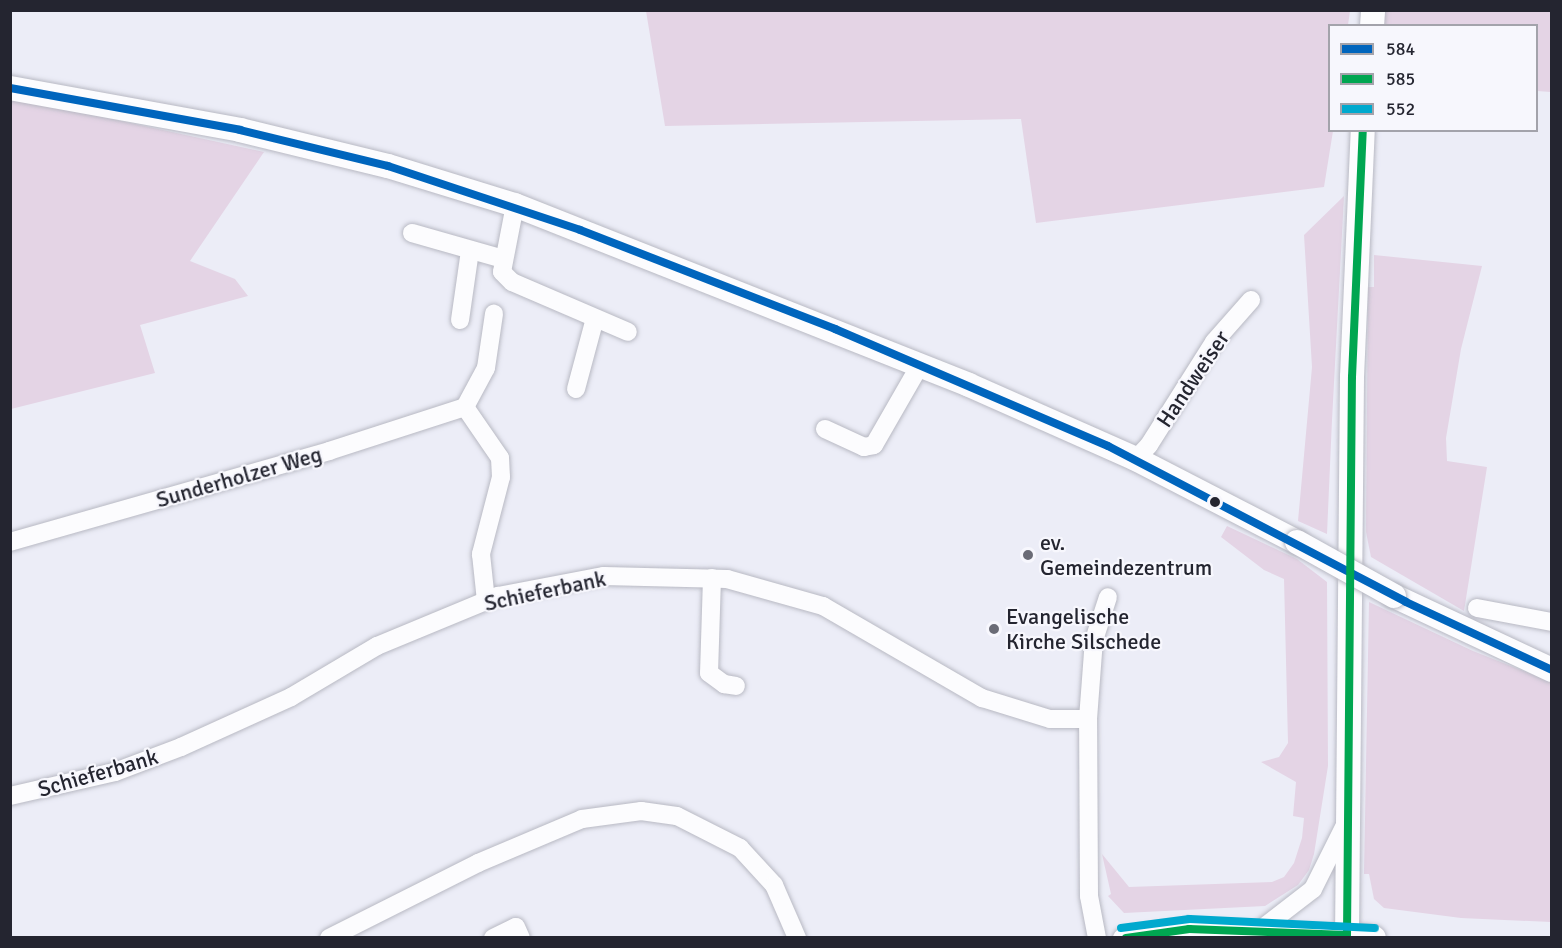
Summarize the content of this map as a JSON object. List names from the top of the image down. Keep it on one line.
{"streets":{"street":["Handweiser","Sunderholzer Weg","Schieferbank"]},"places":["ev. Gemeindezentrum","Evangelische Kirche Silschede"],"lines":["transit line 584","transit line 585","transit line 552"],"legend":["584","585","552"]}
